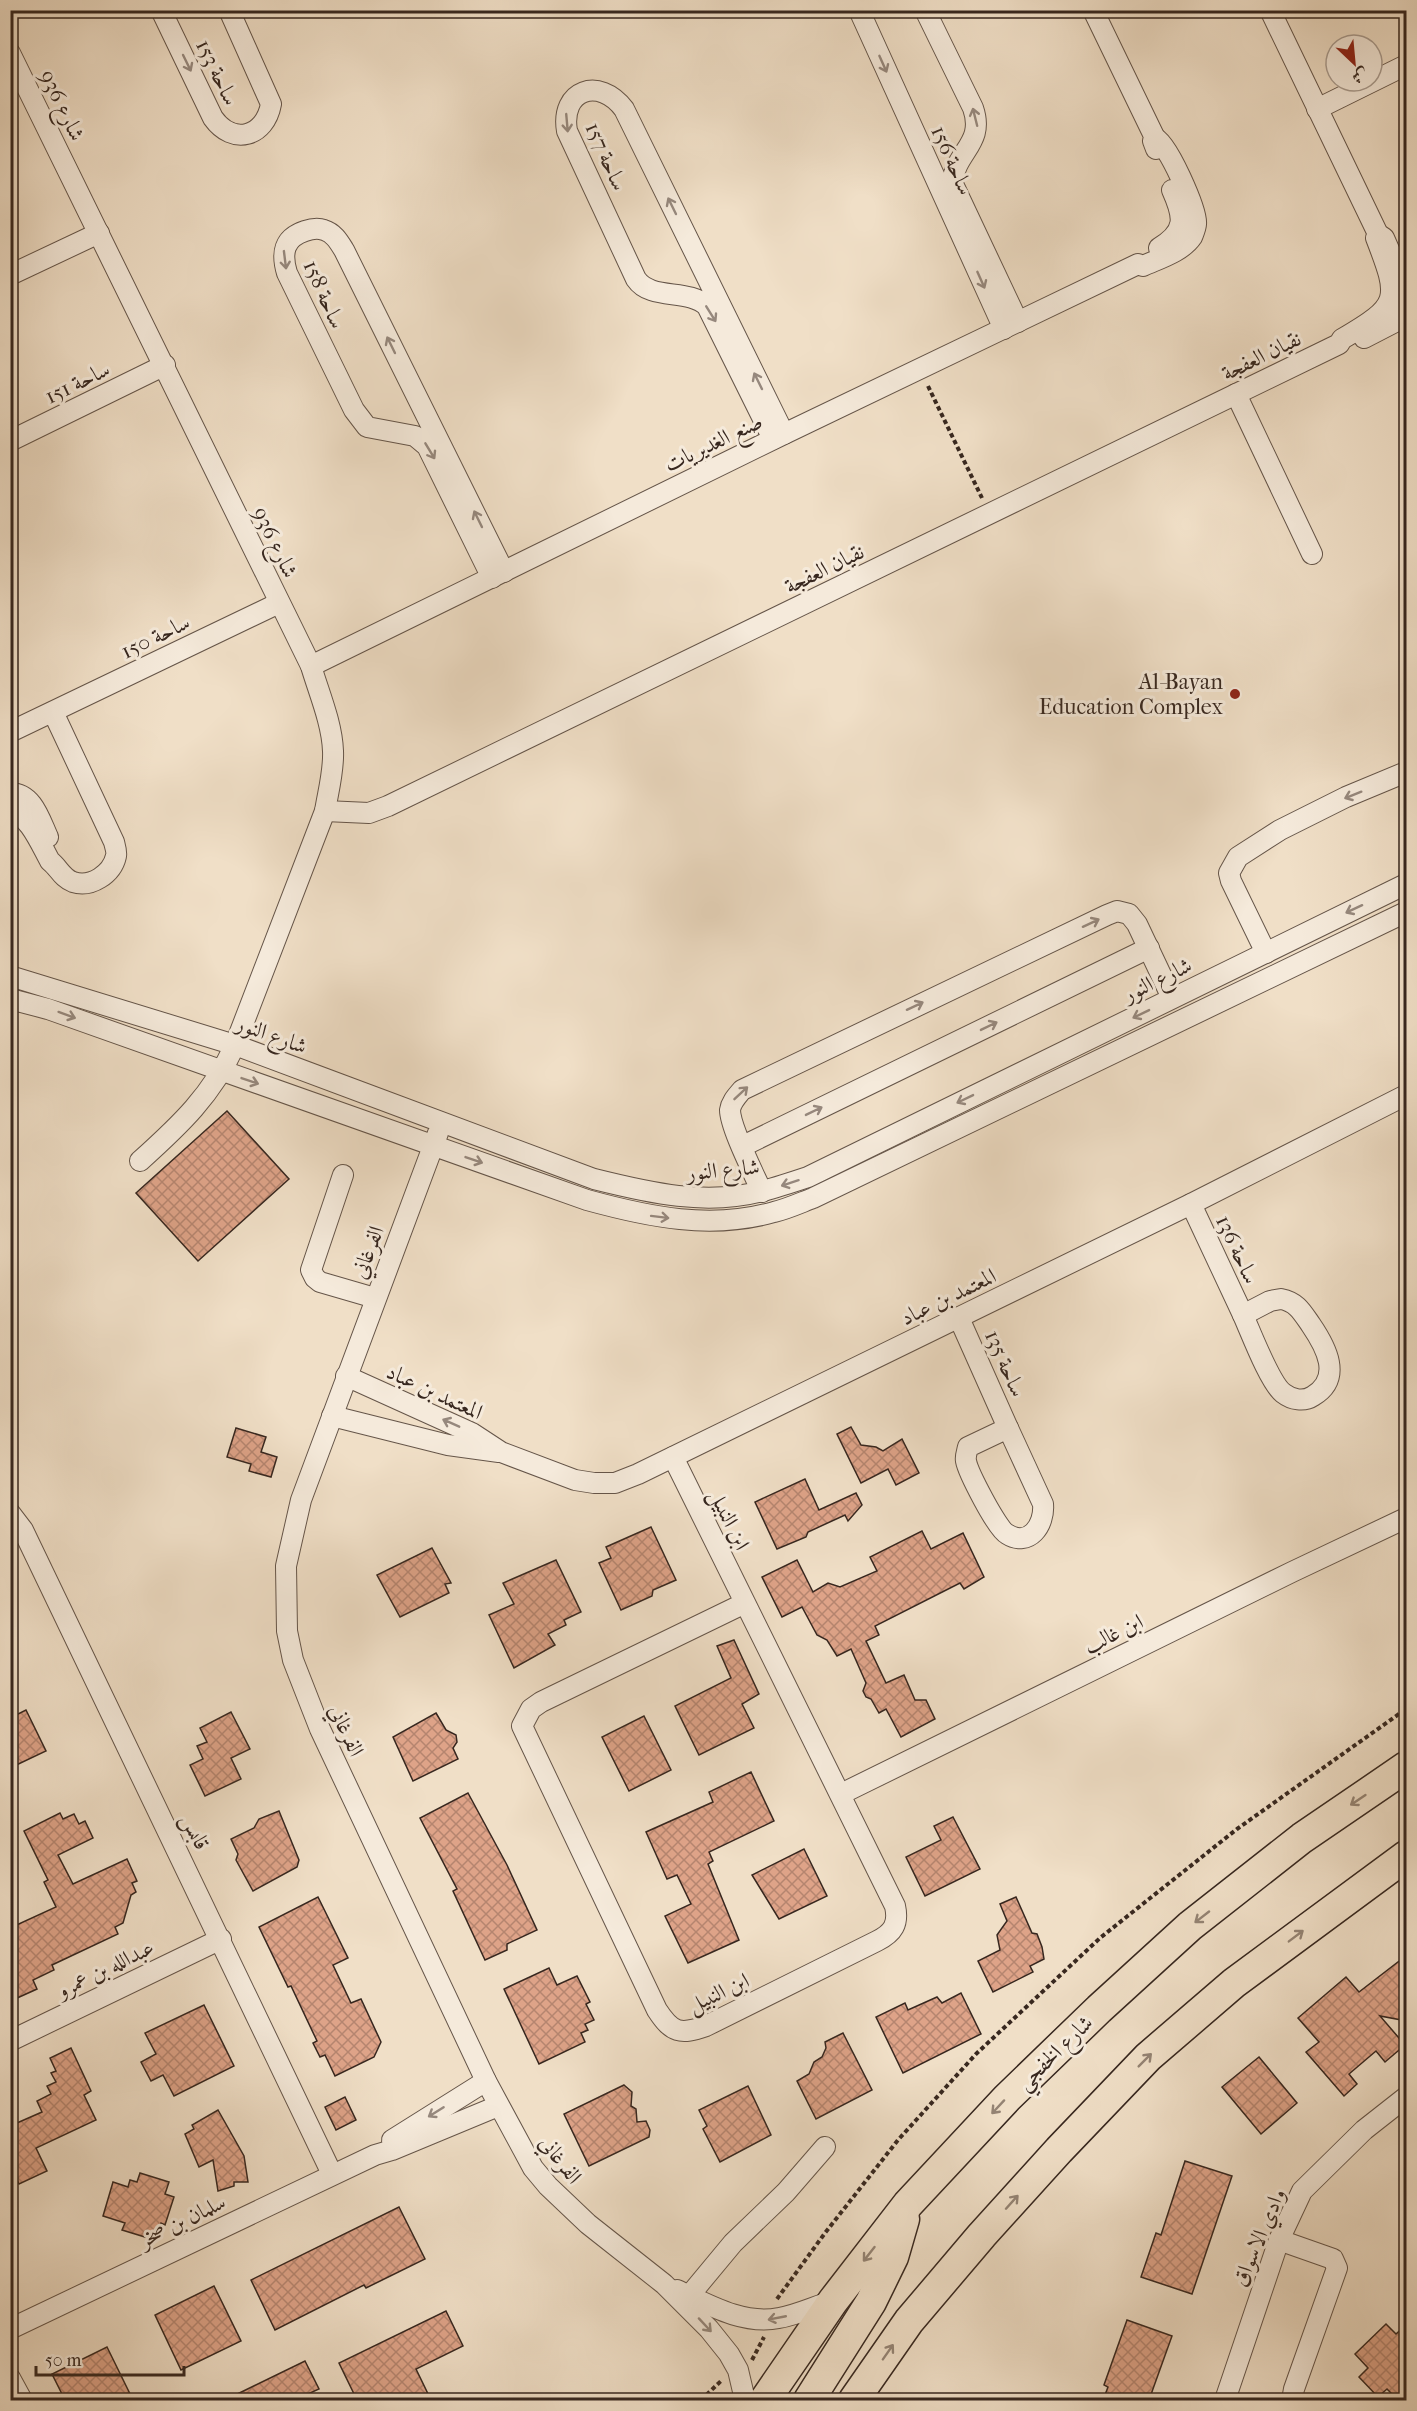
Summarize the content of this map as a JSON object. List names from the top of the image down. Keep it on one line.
{"streets":{"highway":["شارع الخفجي"],"street":["ساحة 153","شارع 936","ساحة 157","ساحة 156","ساحة 158","نقيان العفجة","ساحة 151","صنع الغديريات","ساحة 150","شارع النور","ساحة 136","الفرغاني","المعتمد بن عباد","ساحة 135","ابن النبيل","ابن غالب","قابس","عبدالله بن عمرو","سلمان بن صخر","وادي الاسواق"]},"crossings":[["شارع 936","نقيان العفجة"],["شارع 936","ساحة 151"],["شارع 936","صنع الغديريات"],["شارع 936","ساحة 150"],["شارع 936","شارع النور"],["ساحة 157","صنع الغديريات"],["ساحة 156","صنع الغديريات"],["ساحة 158","صنع الغديريات"],["شارع النور","الفرغاني"],["ساحة 136","المعتمد بن عباد"],["الفرغاني","المعتمد بن عباد"],["الفرغاني","شارع الخفجي"],["الفرغاني","سلمان بن صخر"],["المعتمد بن عباد","ساحة 135"],["المعتمد بن عباد","ابن النبيل"],["ابن النبيل","ابن غالب"],["قابس","عبدالله بن عمرو"],["قابس","سلمان بن صخر"]],"places":["Al-Bayan Education Complex"],"scale_bar":"50 m","north":"bottom right"}
